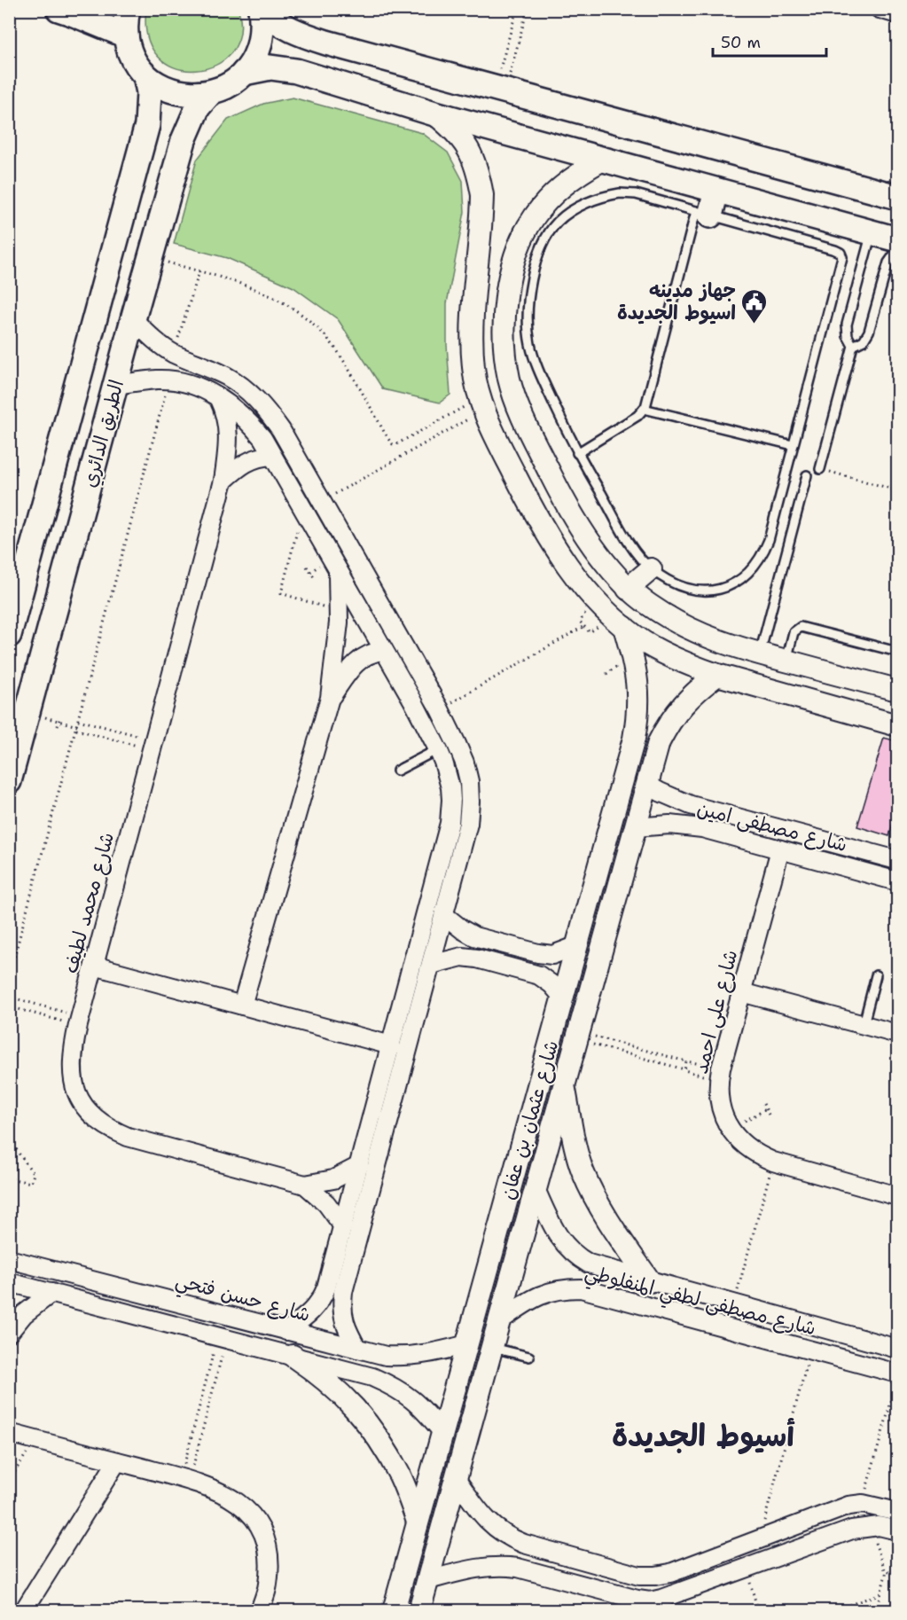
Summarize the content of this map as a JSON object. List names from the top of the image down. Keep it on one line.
{"streets":{"main road":["الطريق الدائري"],"street":["شارع مصطفى امين","شارع محمد لطيف","شارع على احمد","شارع عثمان بن عفان","شارع حسن فتحي","شارع مصطفى لطفي المنفلوطي"]},"crossings":[["شارع مصطفى امين","شارع على احمد"],["شارع مصطفى امين","شارع عثمان بن عفان"],["شارع عثمان بن عفان","شارع حسن فتحي"],["شارع عثمان بن عفان","شارع مصطفى لطفي المنفلوطي"]],"districts":["أسيوط الجديدة"],"places":{"public building":["جهاز مدينه اسيوط الجديدة"]},"scale_bar":"50 m"}
